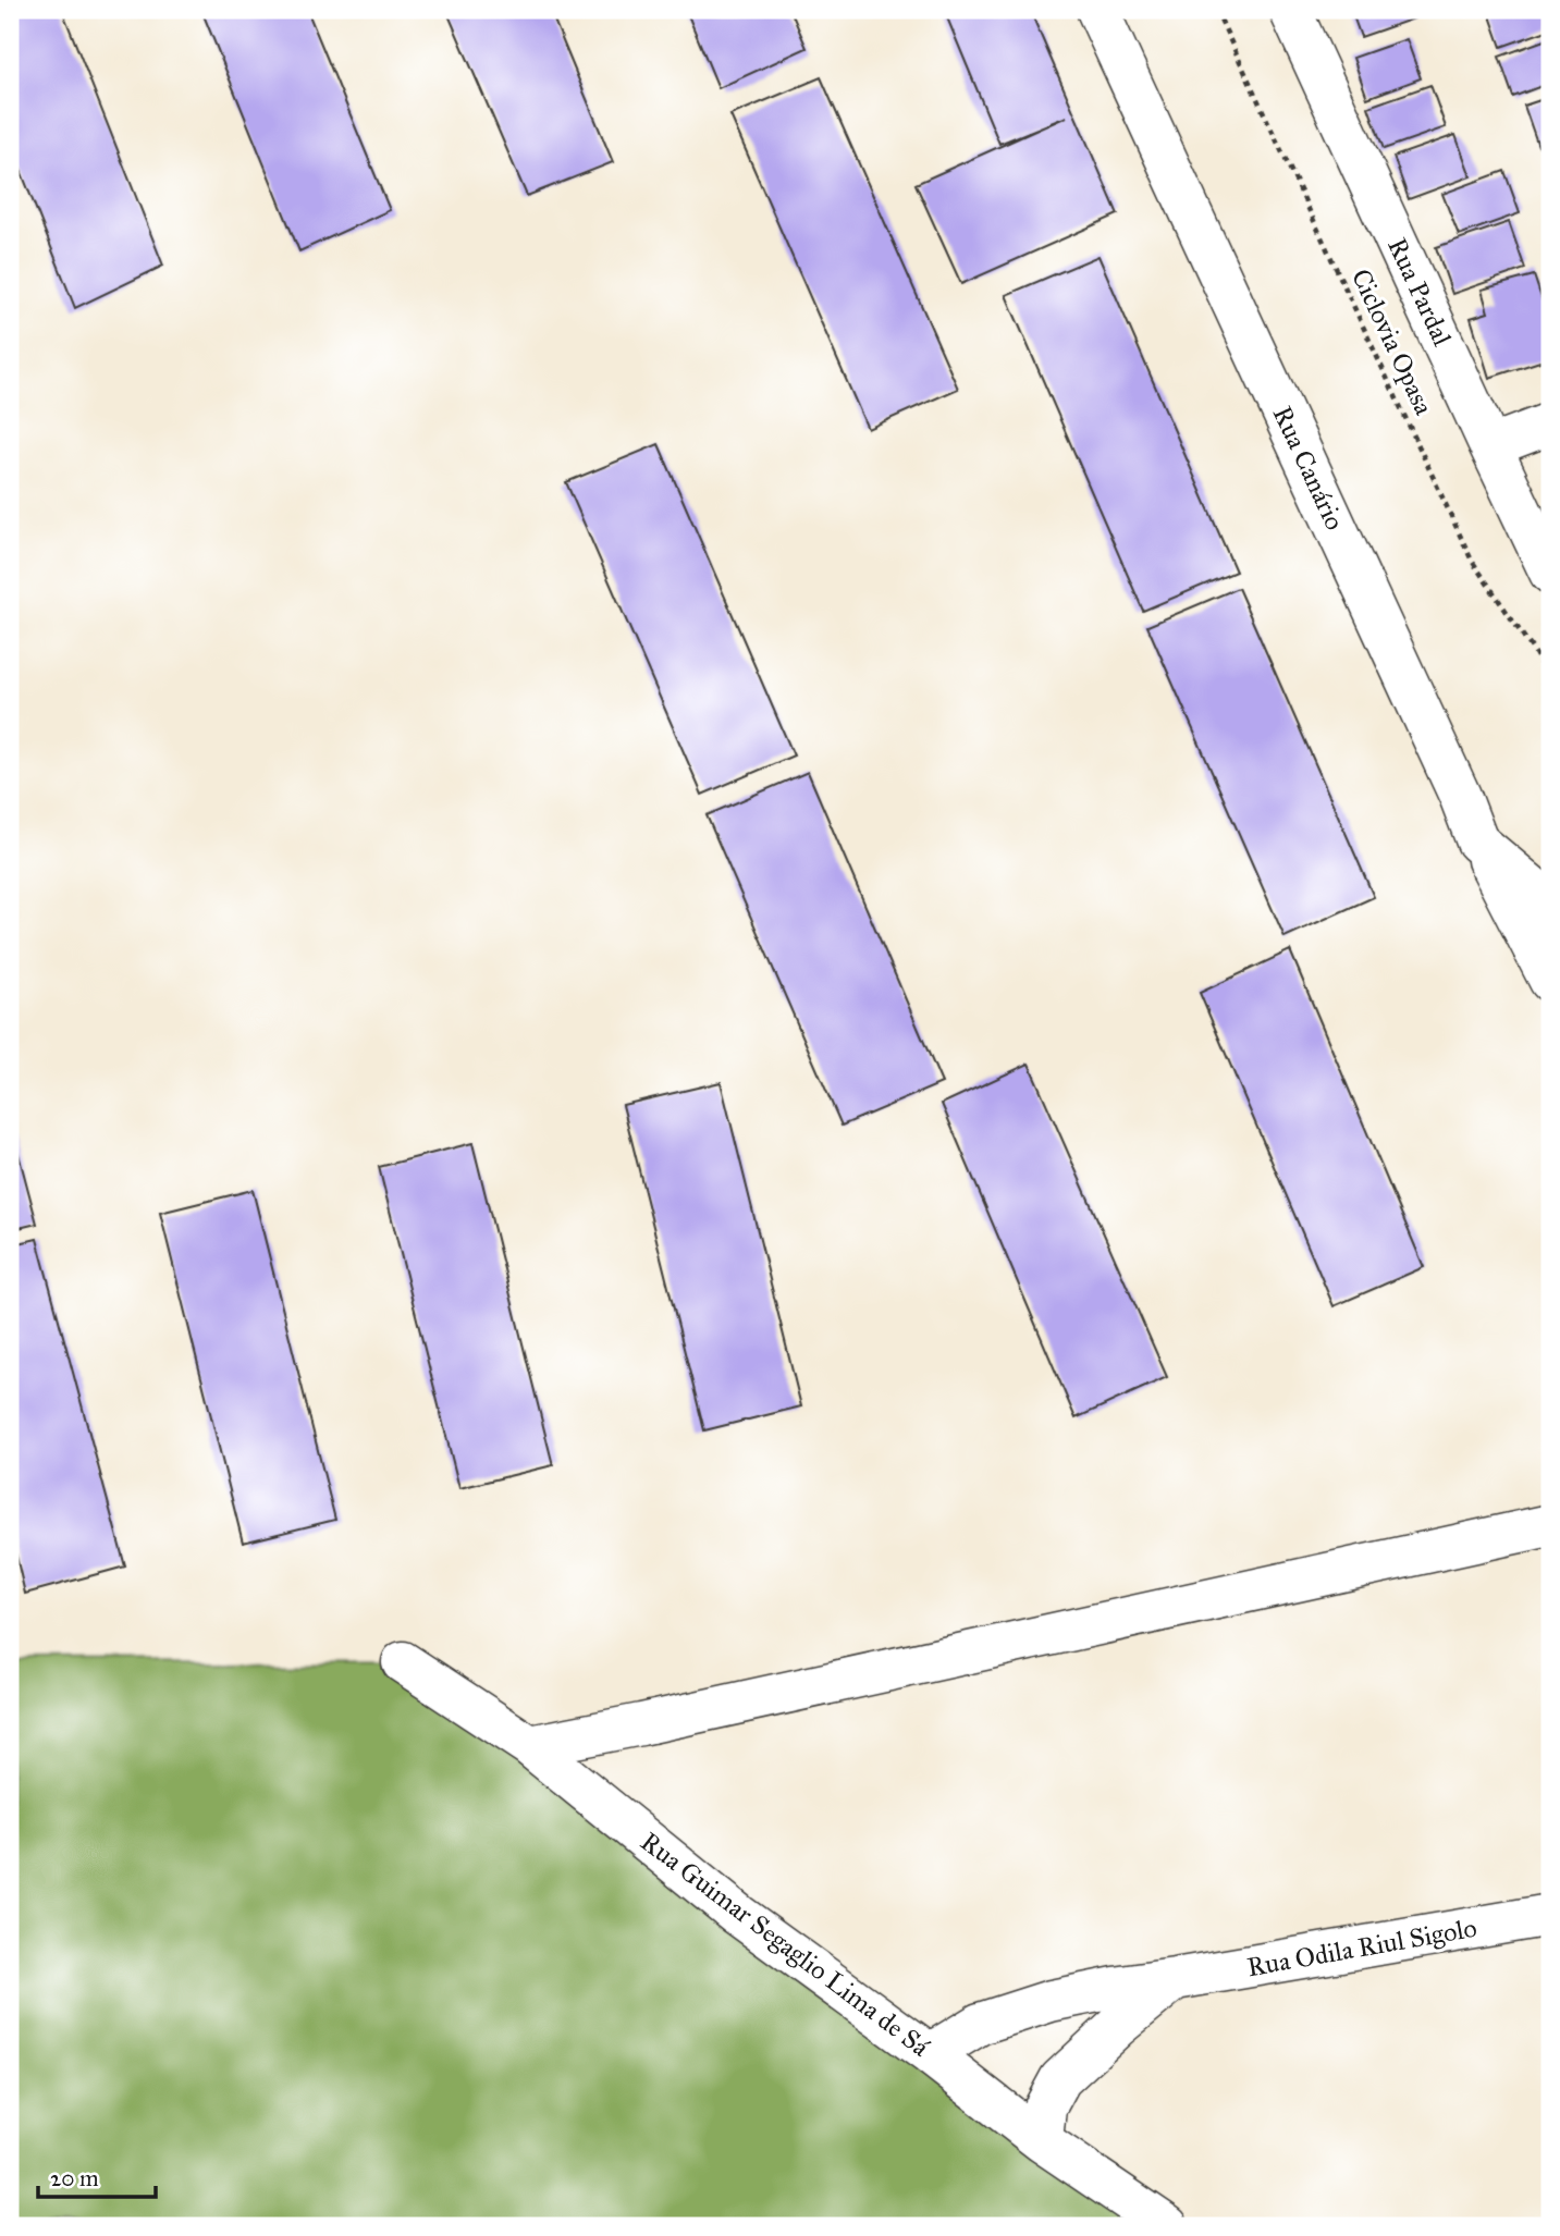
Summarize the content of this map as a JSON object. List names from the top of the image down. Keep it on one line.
{"streets":{"street":["Rua Pardal","Rua Canário","Rua Guimar Segaglio Lima de Sá","Rua Odila Riul Sigolo"],"path":["Ciclovia Opasa"]},"crossings":[["Rua Guimar Segaglio Lima de Sá","Rua Odila Riul Sigolo"]],"scale_bar":"20 m"}
